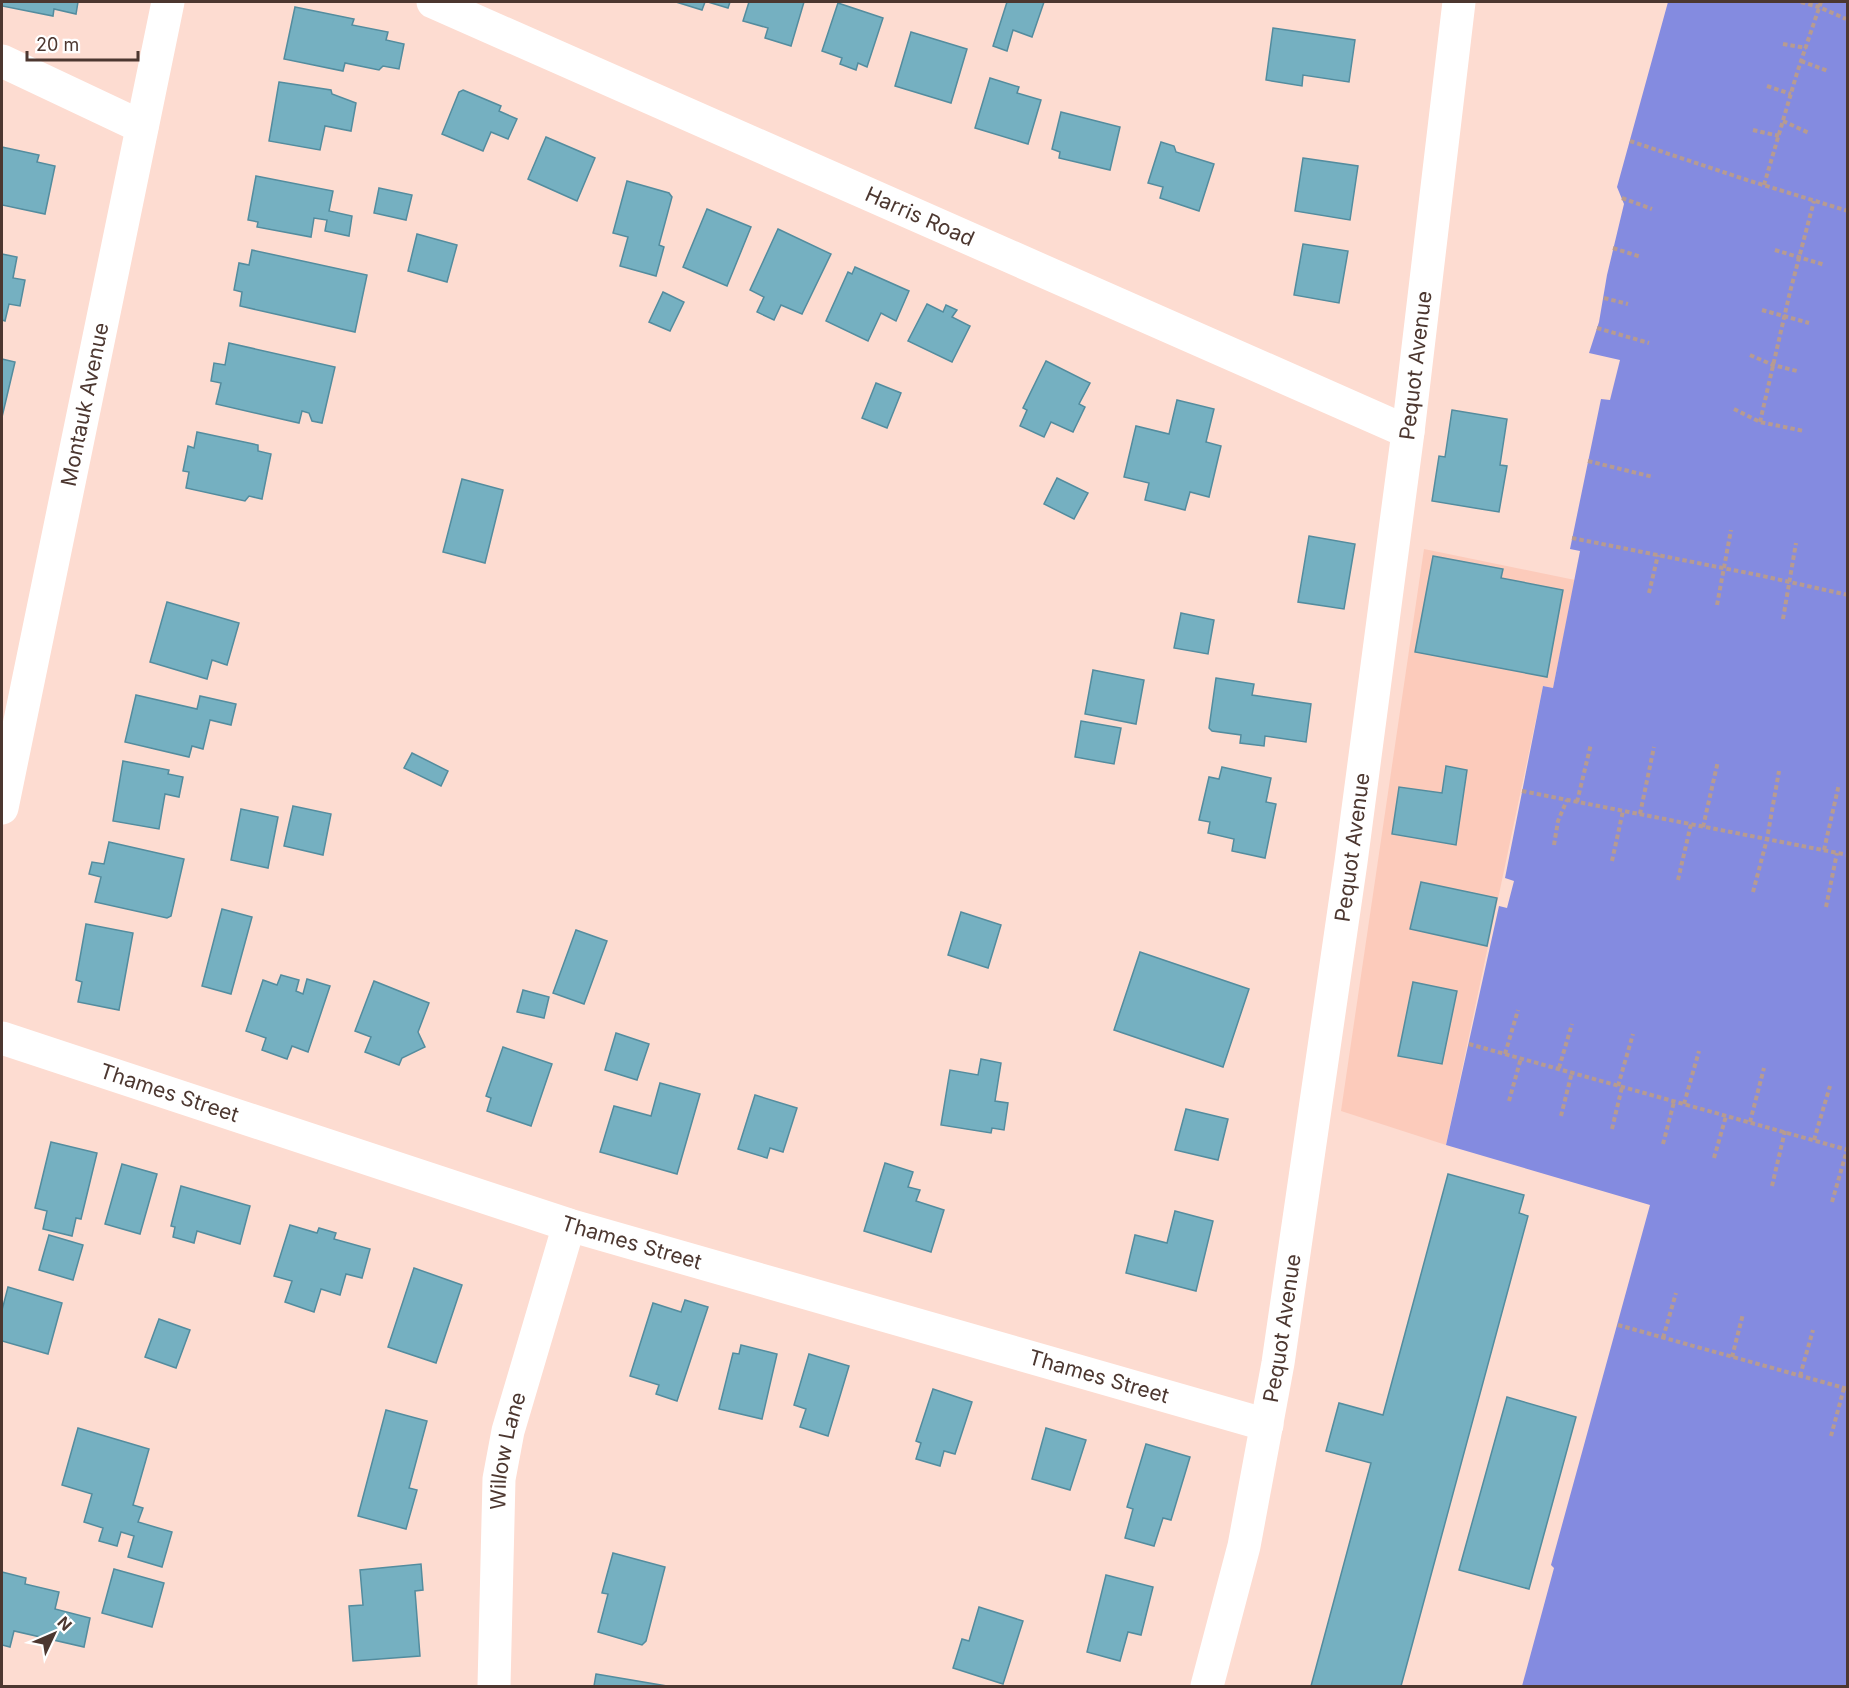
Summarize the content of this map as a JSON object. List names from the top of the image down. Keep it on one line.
{"streets":{"street":["Harris Road","Pequot Avenue","Montauk Avenue","Thames Street","Willow Lane"]},"crossings":[["Harris Road","Pequot Avenue"],["Pequot Avenue","Thames Street"],["Thames Street","Willow Lane"]],"scale_bar":"20 m","north":"top right"}
